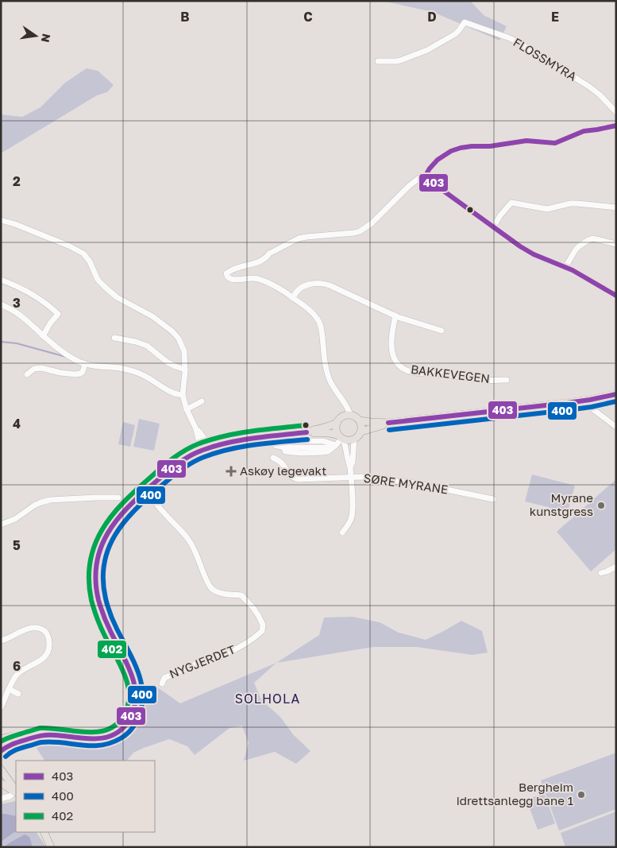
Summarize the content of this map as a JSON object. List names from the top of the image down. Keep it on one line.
{"streets":{"street":["FLOSSMYRA","BAKKEVEGEN","SØRE MYRANE","NYGJERDET"]},"districts":["SOLHOLA"],"places":{"health":["Askøy legevakt"],"other":["Myrane kunstgress","Bergheim idrettsanlegg bane 1"]},"lines":["transit line 403","transit line 400","transit line 402"],"legend":["403","400","402"],"north":"right","grid":{"columns":["B","C","D","E"],"rows":["2","3","4","5","6"]}}
